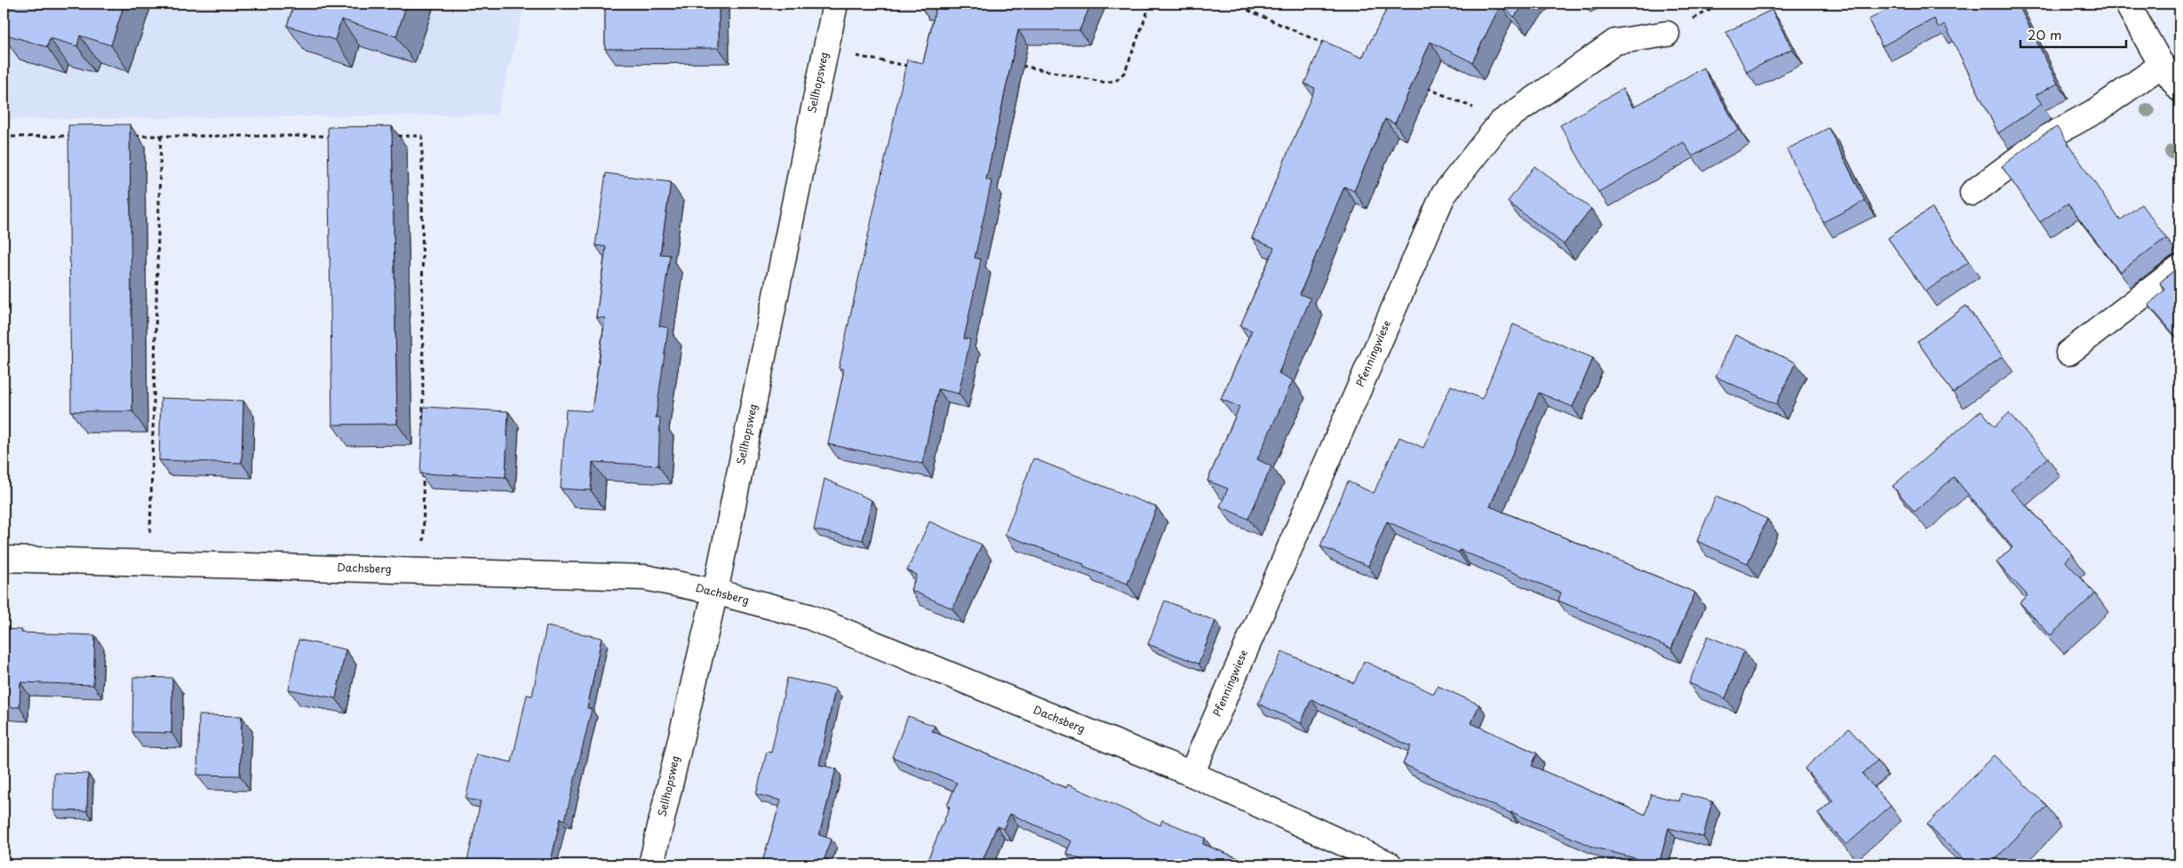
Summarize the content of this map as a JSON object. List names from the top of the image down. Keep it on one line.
{"streets":{"street":["Sellhopsweg","Pfenningwiese","Dachsberg"]},"crossings":[["Sellhopsweg","Dachsberg"],["Pfenningwiese","Dachsberg"]],"scale_bar":"20 m"}
